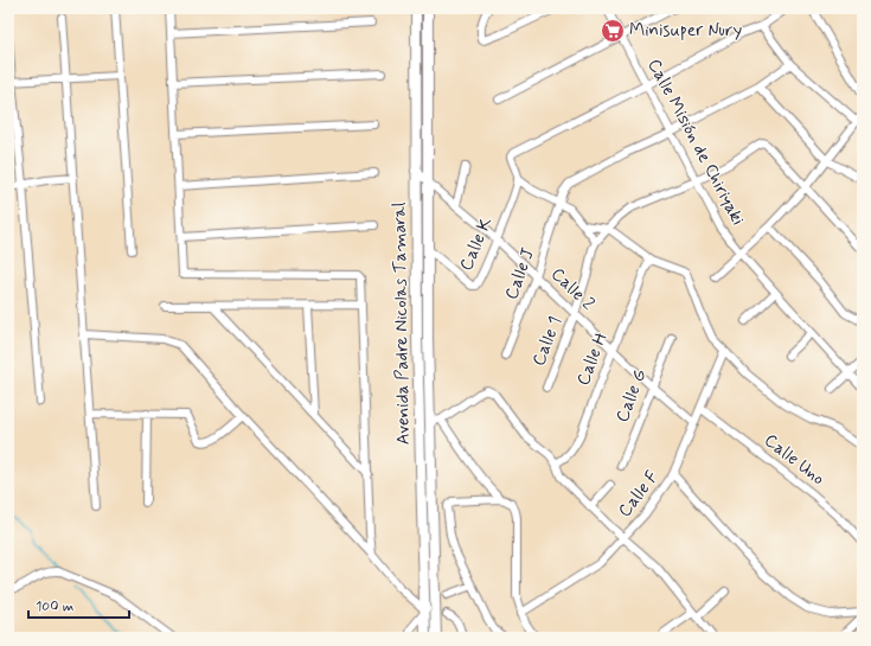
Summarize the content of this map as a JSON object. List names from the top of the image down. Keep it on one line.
{"streets":{"street":["Calle Misión de Chiriyaki","Calle K","Calle J","Calle 2","Avenida Padre Nicolas Tamaral","Calle 1","Calle H","Calle G","Calle Uno","Calle F"]},"crossings":[["Calle Misión de Chiriyaki","Calle J"],["Calle Misión de Chiriyaki","Calle 1"],["Calle K","Calle 2"],["Calle K","Avenida Padre Nicolas Tamaral"],["Calle J","Calle 2"],["Calle 2","Avenida Padre Nicolas Tamaral"],["Calle 2","Calle 1"],["Calle 2","Calle H"],["Calle 2","Calle G"],["Calle 2","Calle F"],["Calle Uno","Calle F"]],"places":{"supermarket":["Minisuper Nury"]},"scale_bar":"100 m"}
